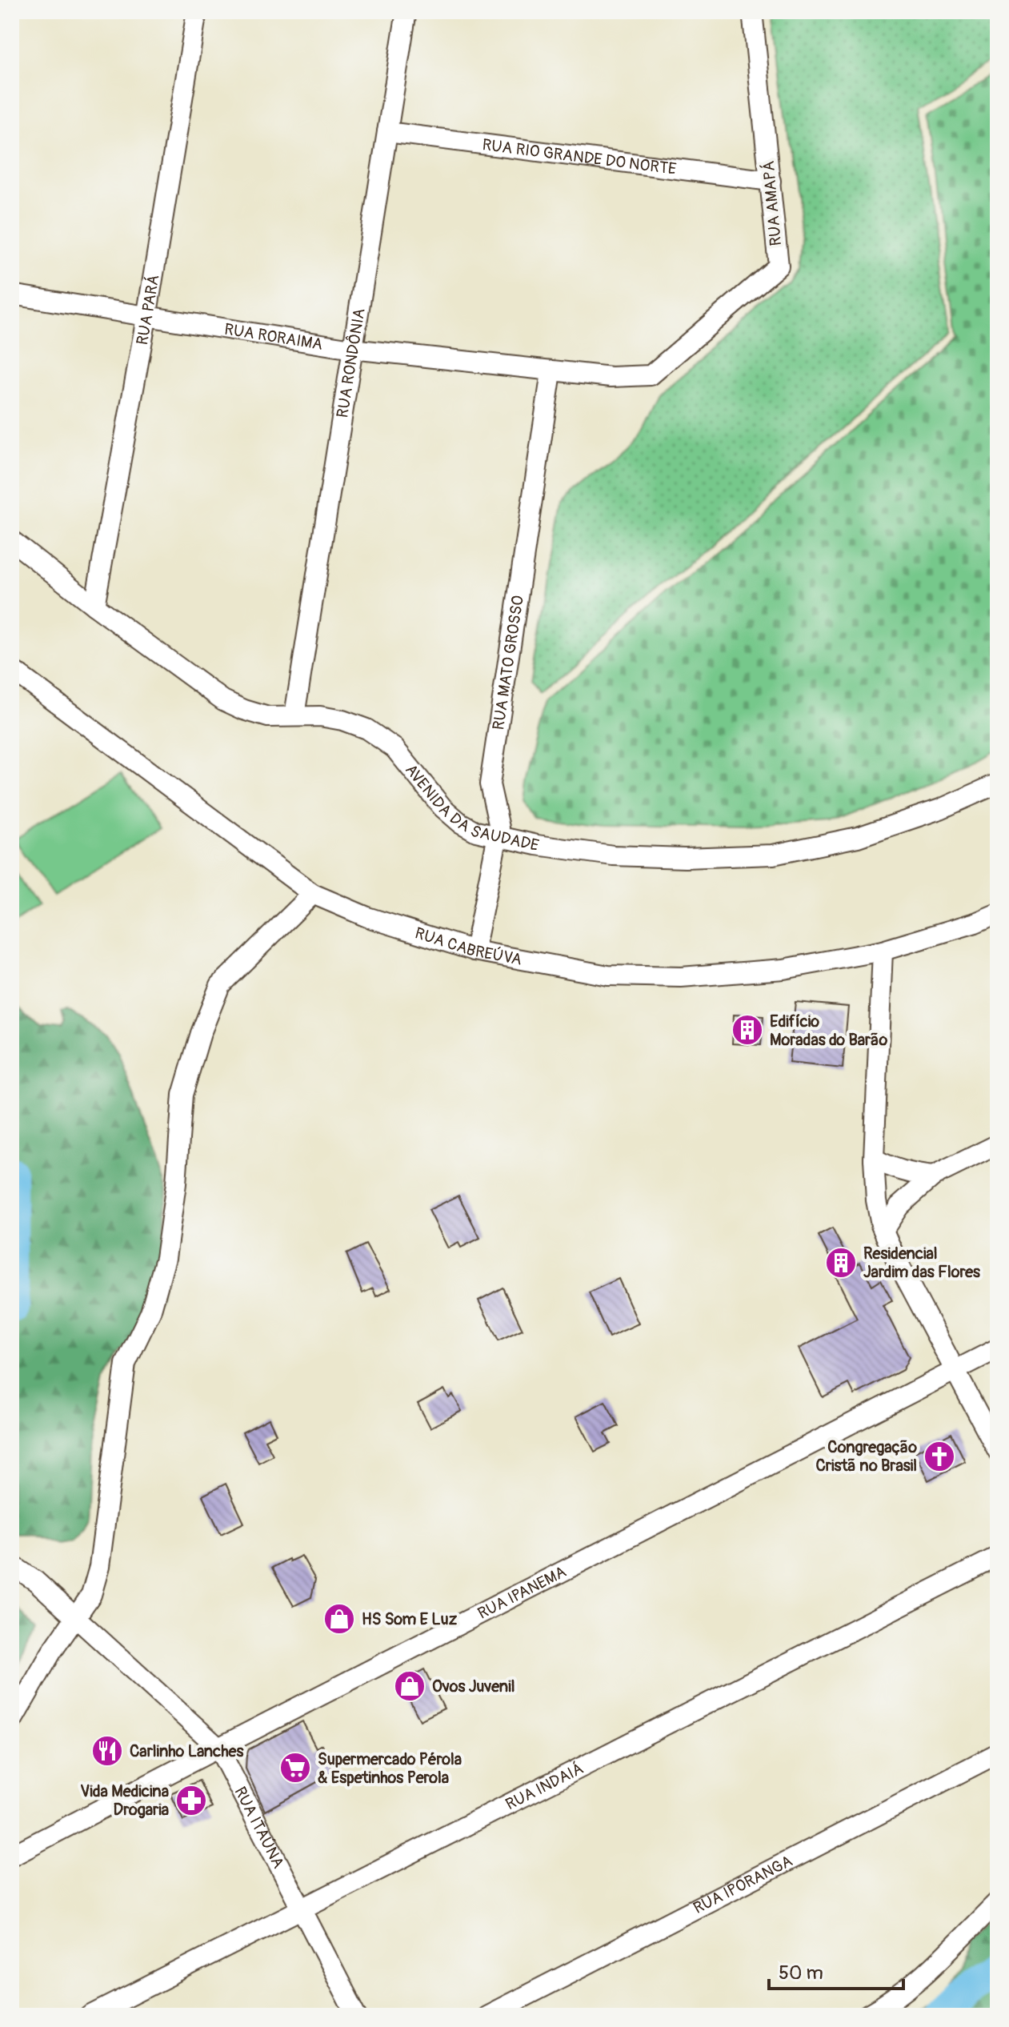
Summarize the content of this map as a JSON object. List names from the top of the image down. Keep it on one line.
{"streets":{"street":["RUA RIO GRANDE DO NORTE","RUA AMAPÁ","RUA PARÁ","RUA RORAIMA","RUA RONDÔNIA","RUA MATO GROSSO","AVENIDA DA SAUDADE","RUA CABREÚVA","RUA IPANEMA","RUA INDAIÁ","RUA ITAÚNA","RUA IPORANGA"]},"crossings":[["RUA RIO GRANDE DO NORTE","RUA AMAPÁ"],["RUA RIO GRANDE DO NORTE","RUA RONDÔNIA"],["RUA AMAPÁ","RUA RORAIMA"],["RUA PARÁ","RUA RORAIMA"],["RUA PARÁ","AVENIDA DA SAUDADE"],["RUA RORAIMA","RUA RONDÔNIA"],["RUA RORAIMA","RUA MATO GROSSO"],["RUA RONDÔNIA","AVENIDA DA SAUDADE"],["RUA MATO GROSSO","AVENIDA DA SAUDADE"],["RUA MATO GROSSO","RUA CABREÚVA"],["RUA IPANEMA","RUA ITAÚNA"],["RUA INDAIÁ","RUA ITAÚNA"]],"places":{"building":["Edifício Moradas do Barão","Residencial Jardim das Flores"],"church":["Congregação Cristã no Brasil"],"shop":["HS Som E Luz","Ovos Juvenil"],"restaurant":["Carlinho Lanches"],"supermarket":["Supermercado Pérola & Espetinhos Perola"],"pharmacy":["Vida Medicina Drogaria"]},"scale_bar":"50 m"}
